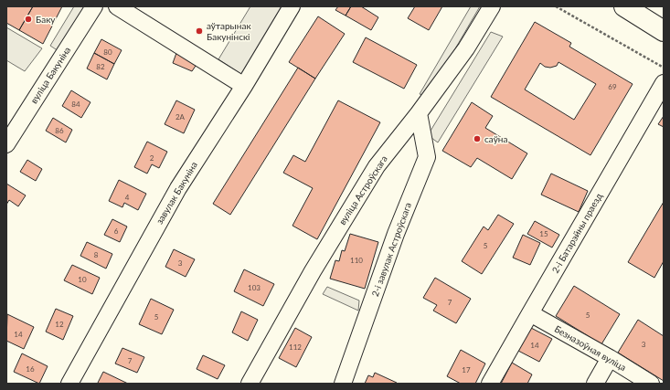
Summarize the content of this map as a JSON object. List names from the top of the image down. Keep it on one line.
{"streets":{"street":["вуліца Бакуніна","вуліца Астроўскага","завулак Бакуніна","2-і Батарэйны праезд","2-і завулак Астроўскага","Безназоўная вуліца"]},"crossings":[["вуліца Астроўскага","2-і завулак Астроўскага"],["2-і Батарэйны праезд","Безназоўная вуліца"]],"places":["Баку","аўтарынак Бакунінскі","саўна"],"house_numbers":["80","82","69","84","2А","86","2","4","6","15","5","8","110","3","10","103","7","5","5","12","14","3","14","112","7","16","17"]}
